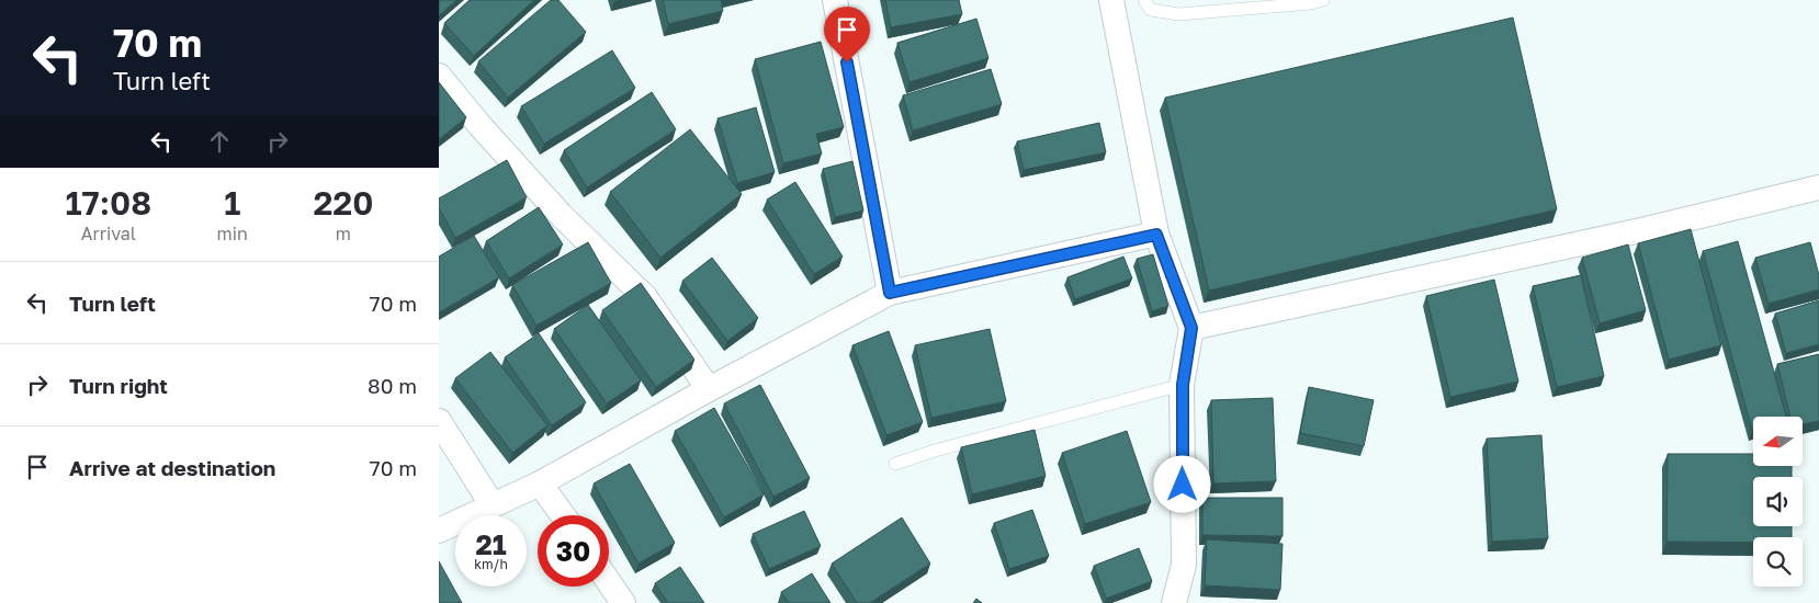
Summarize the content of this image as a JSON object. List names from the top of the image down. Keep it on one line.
{"north":"left","page":{"turn":["70 m","Turn left"],"eta":["17:08","Arrival","1","min","220","m"],"list":[{"name":"Turn left","value":"70 m"},{"name":"Turn right","value":"80 m"},{"name":"Arrive at destination","value":"70 m"}],"speed":"21 km/h","limit":"30"}}
